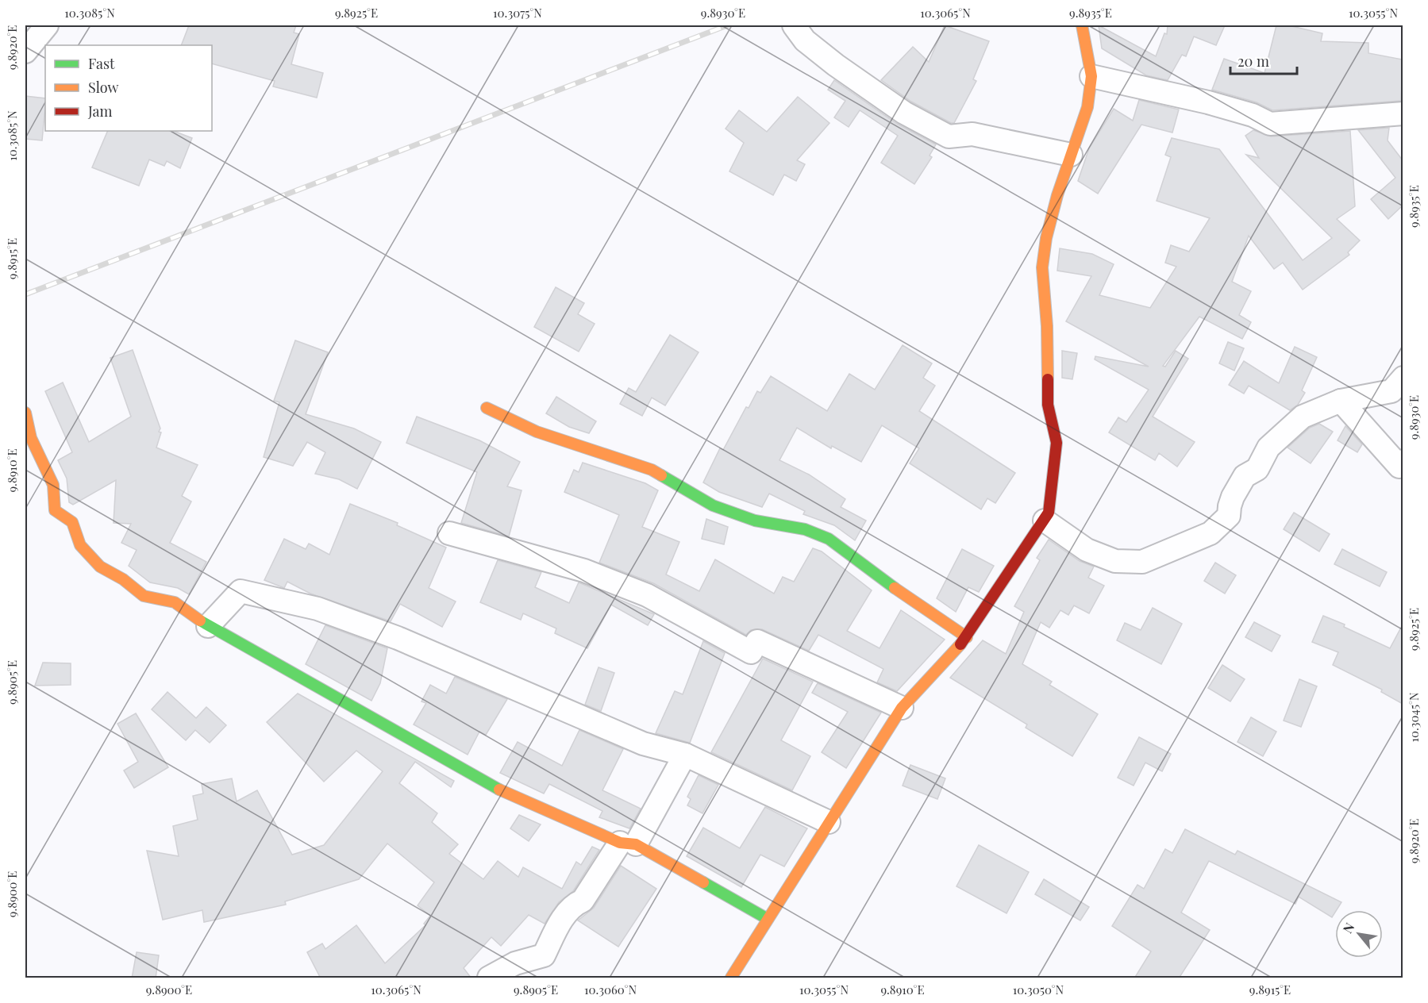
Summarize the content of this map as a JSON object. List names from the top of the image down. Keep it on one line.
{"legend":["Fast","Slow","Jam"],"scale_bar":"20 m","north":"top left","coordinates":["10.3085°N","9.8925°E","10.3075°N","9.8930°E","10.3065°N","9.8935°E","10.3055°N","9.8920°E","9.8915°E","9.8910°E","9.8905°E","10.3045°N","9.8900°E","10.3060°N","10.3050°N"]}
